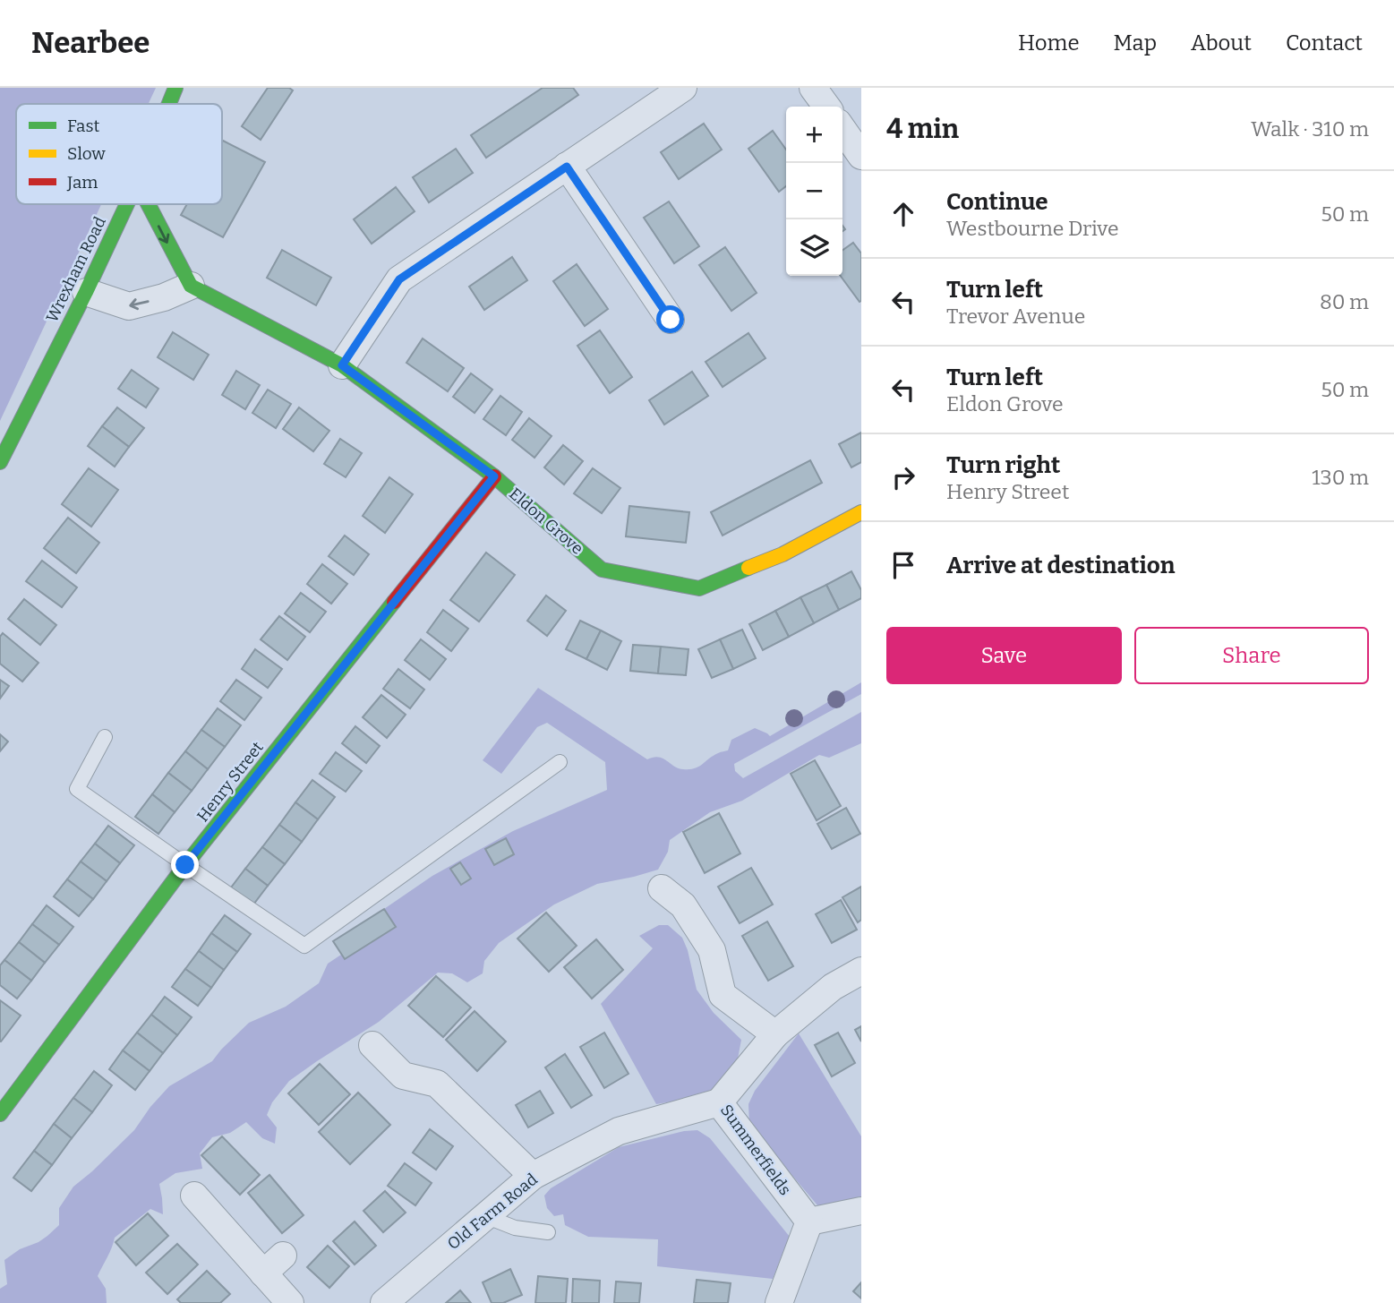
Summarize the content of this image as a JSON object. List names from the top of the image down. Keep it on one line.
{"streets":{"street":["Wrexham Road","Eldon Grove","Henry Street","Summerfields","Old Farm Road"]},"crossings":[["Eldon Grove","Henry Street"],["Summerfields","Old Farm Road"]],"legend":["Fast","Slow","Jam"],"page":{"header":"Nearbee","nav":["Home","Map","About","Contact"],"heading":["4 min","Walk · 310 m"],"map_buttons":["+","−"],"list":[["Continue","Westbourne Drive","50 m"],["Turn left","Trevor Avenue","80 m"],["Turn left","Eldon Grove","50 m"],["Turn right","Henry Street","130 m"],"Arrive at destination"],"buttons":["Save","Share"]}}
